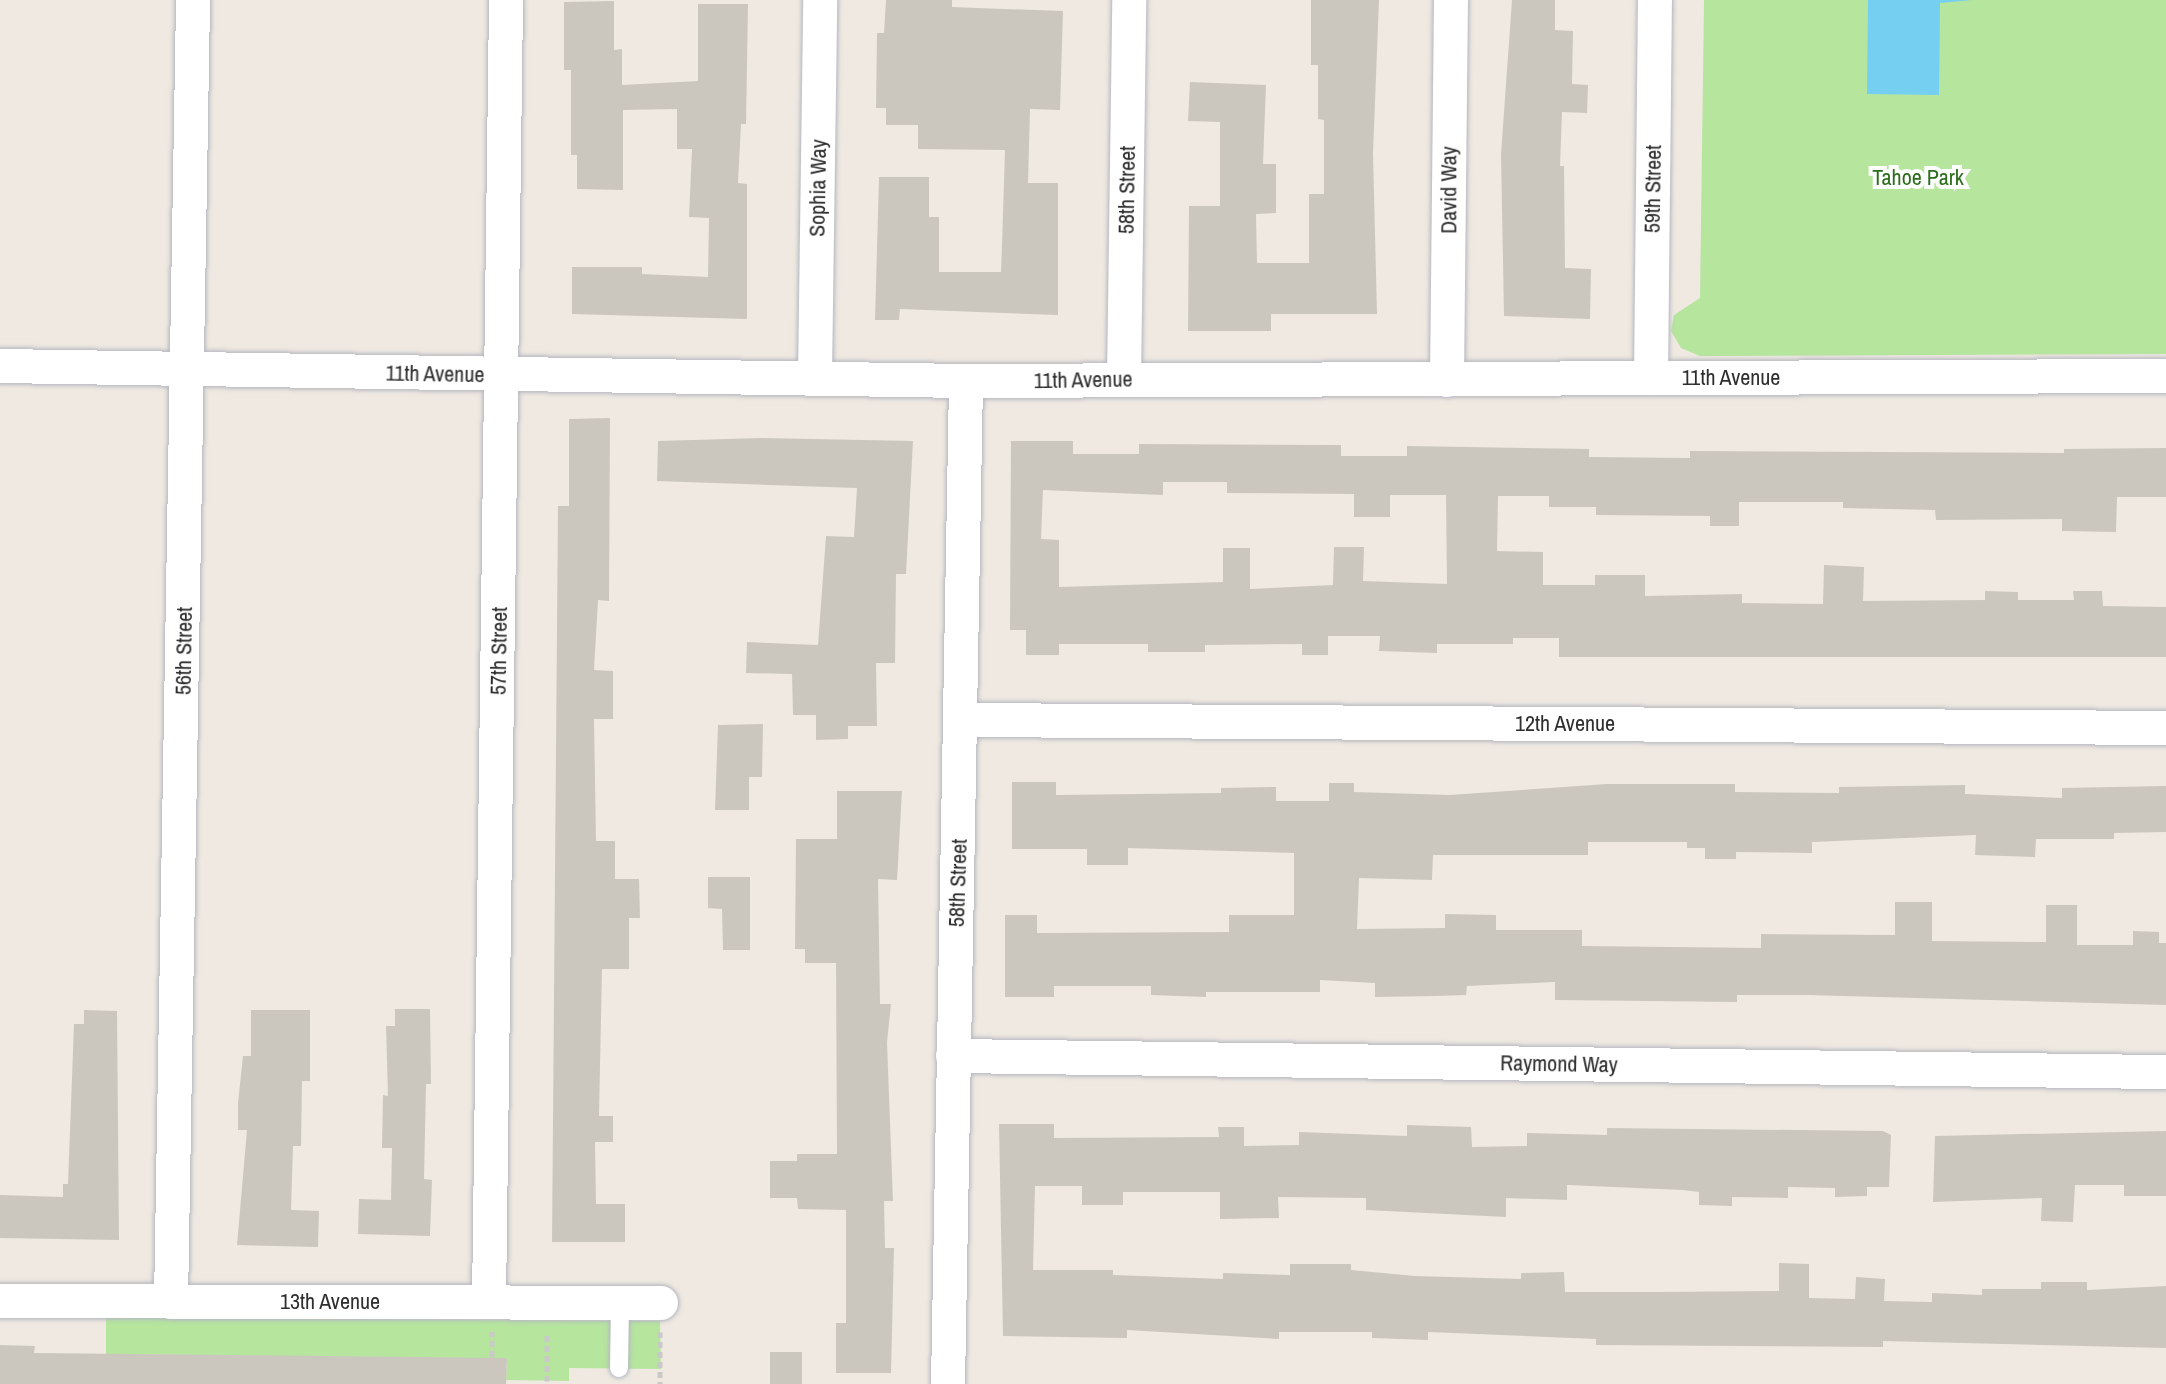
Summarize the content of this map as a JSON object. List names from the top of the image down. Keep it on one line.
{"streets":{"street":["Sophia Way","59th Street","58th Street","David Way","11th Avenue","56th Street","57th Street","12th Avenue","Raymond Way","13th Avenue"]},"crossings":[["Sophia Way","11th Avenue"],["59th Street","11th Avenue"],["58th Street","11th Avenue"],["58th Street","12th Avenue"],["58th Street","Raymond Way"],["David Way","11th Avenue"],["11th Avenue","56th Street"],["11th Avenue","57th Street"],["56th Street","13th Avenue"],["57th Street","13th Avenue"]],"parks":["Tahoe Park"]}
